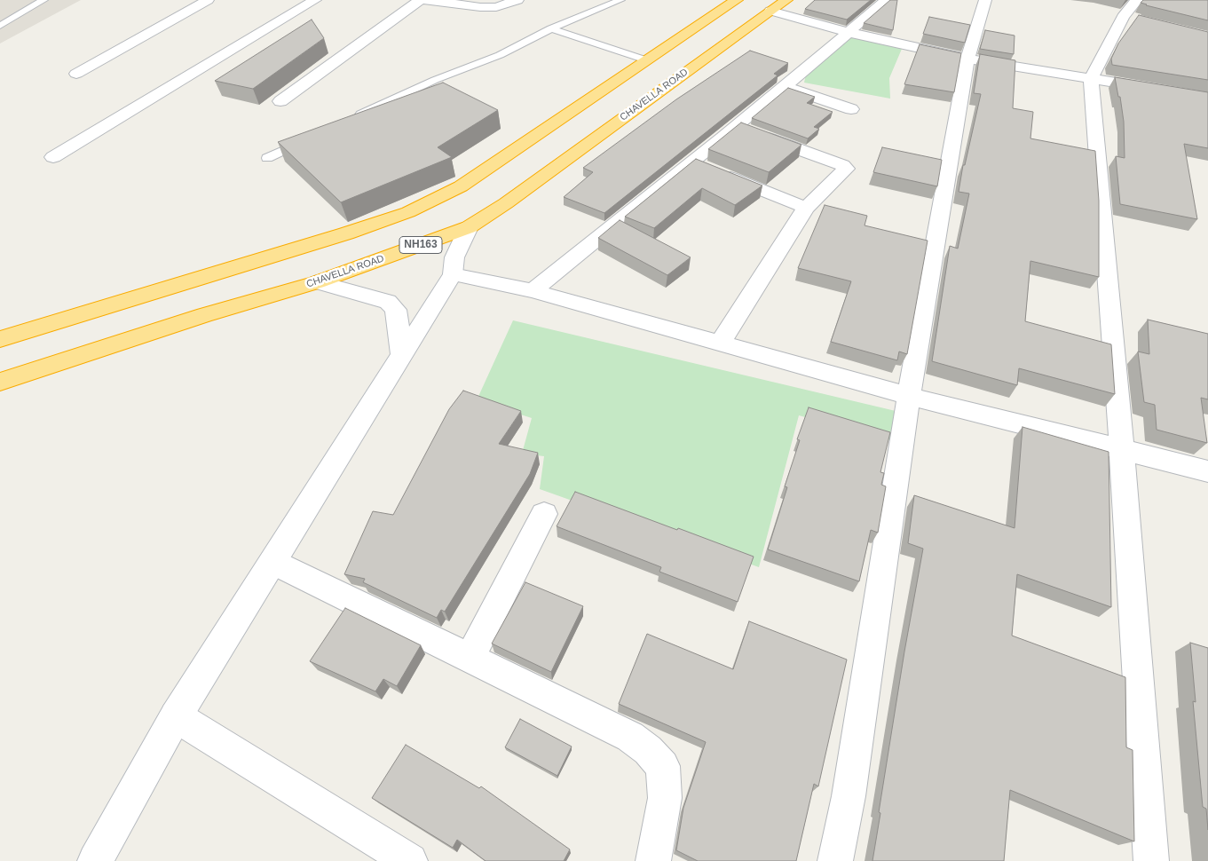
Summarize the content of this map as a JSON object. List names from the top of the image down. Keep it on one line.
{"streets":{"highway":["CHAVELLA ROAD","NH163"]}}
